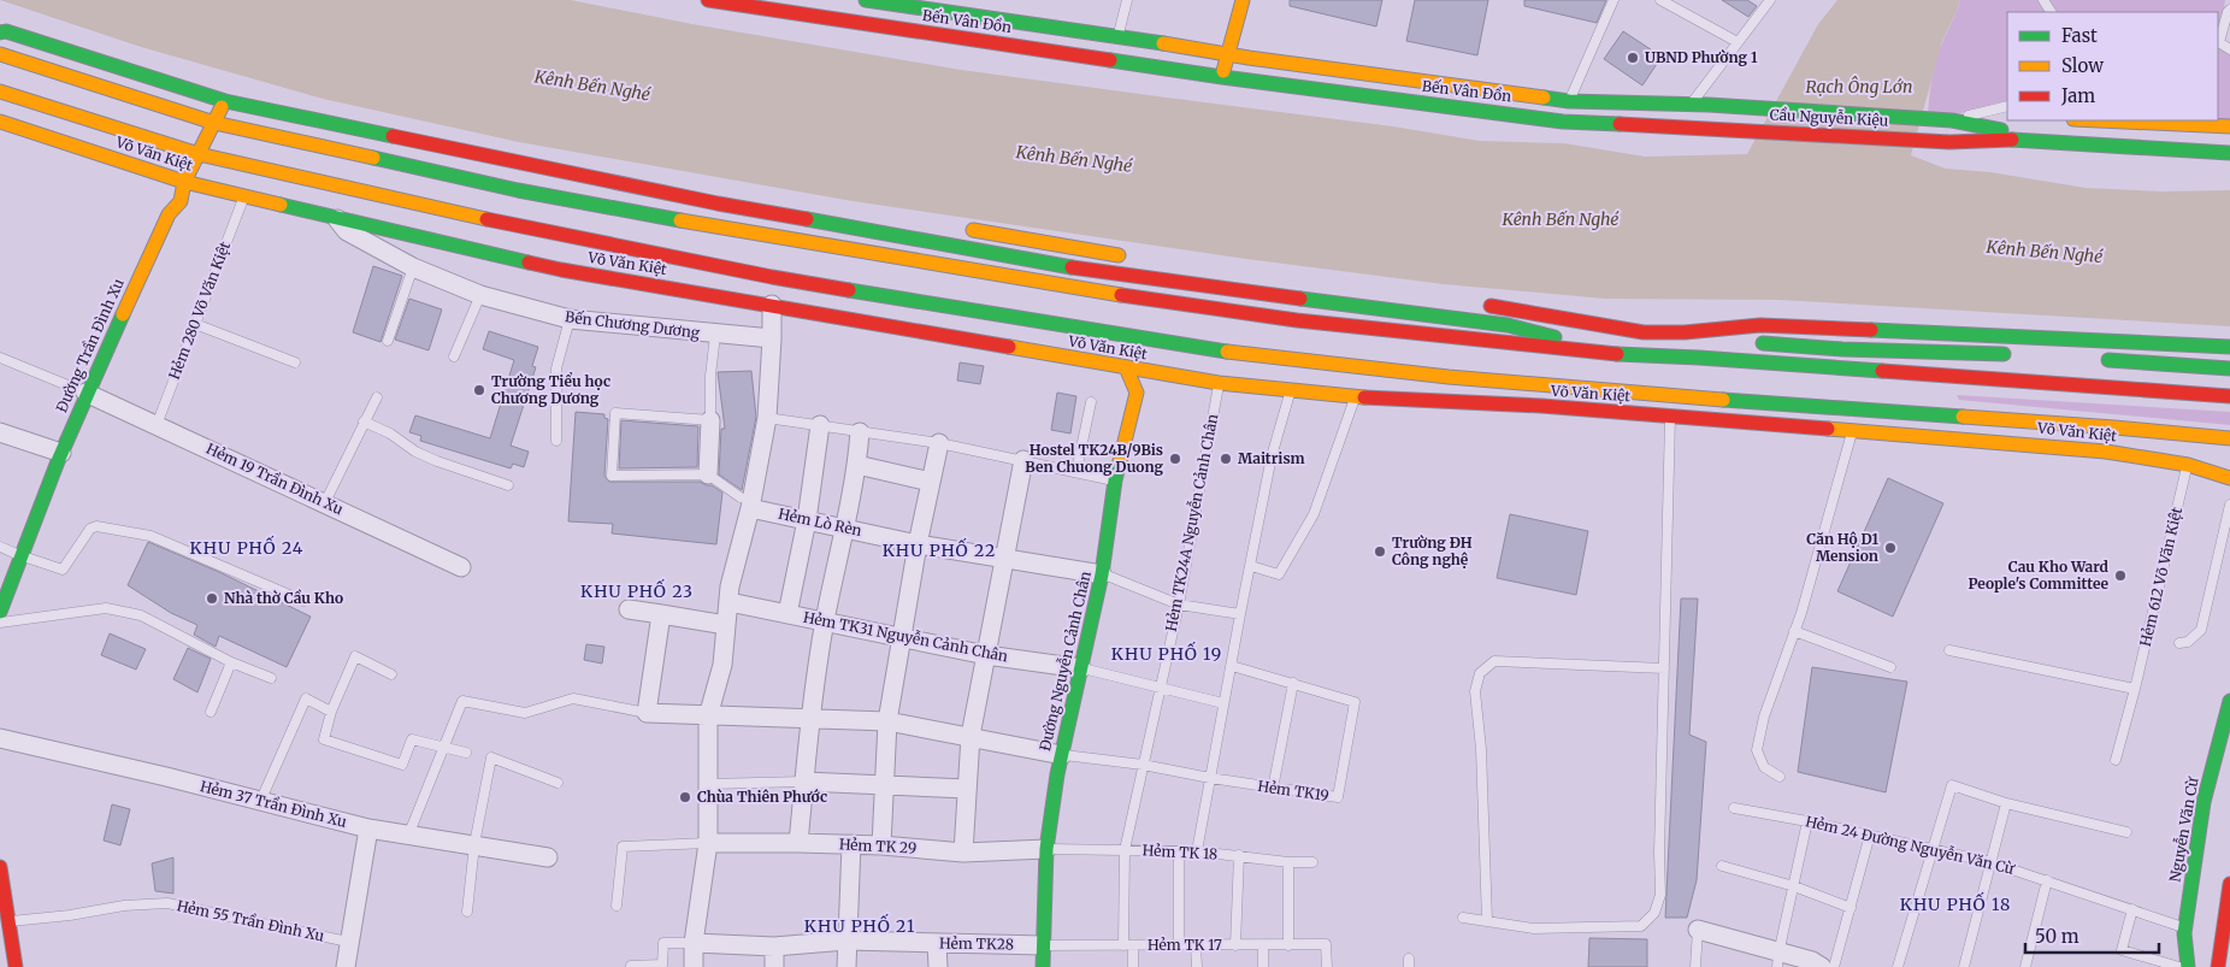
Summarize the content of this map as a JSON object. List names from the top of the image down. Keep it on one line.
{"streets":{"main road":["Bến Vân Đồn","Cầu Nguyễn Kiệu","Võ Văn Kiệt","Đường Trần Ðình Xu","Đường Nguyễn Cảnh Chân","Nguyễn Văn Cừ"],"street":["Bến Chương Dương","Hẻm 19 Trần Ðình Xu","Hẻm Lò Rèn","Hẻm TK31 Nguyễn Cảnh Chân","Hẻm 37 Trần Ðình Xu","Hẻm TK 29","Hẻm TK28"],"lane":["Hẻm 280 Võ Văn Kiệt","Hẻm TK24A Nguyễn Cảnh Chân","Hẻm 612 Võ Văn Kiệt","Hẻm TK19","Hẻm 24 Đường Nguyễn Văn Cừ","Hẻm TK 18","Hẻm 55 Trần Ðình Xu","Hẻm TK 17"]},"crossings":[["Bến Vân Đồn","Cầu Nguyễn Kiệu"],["Võ Văn Kiệt","Hẻm 280 Võ Văn Kiệt"],["Võ Văn Kiệt","Bến Chương Dương"],["Võ Văn Kiệt","Đường Trần Ðình Xu"],["Võ Văn Kiệt","Hẻm TK24A Nguyễn Cảnh Chân"],["Võ Văn Kiệt","Hẻm 612 Võ Văn Kiệt"],["Hẻm 280 Võ Văn Kiệt","Hẻm 19 Trần Ðình Xu"],["Đường Trần Ðình Xu","Hẻm 19 Trần Ðình Xu"],["Hẻm Lò Rèn","Đường Nguyễn Cảnh Chân"],["Hẻm TK24A Nguyễn Cảnh Chân","Hẻm TK19"],["Hẻm TK24A Nguyễn Cảnh Chân","Hẻm TK 18"],["Hẻm TK24A Nguyễn Cảnh Chân","Hẻm TK 17"],["Hẻm TK31 Nguyễn Cảnh Chân","Đường Nguyễn Cảnh Chân"],["Đường Nguyễn Cảnh Chân","Hẻm TK19"],["Đường Nguyễn Cảnh Chân","Hẻm TK 29"],["Đường Nguyễn Cảnh Chân","Hẻm TK 18"],["Đường Nguyễn Cảnh Chân","Hẻm TK28"],["Đường Nguyễn Cảnh Chân","Hẻm TK 17"],["Nguyễn Văn Cừ","Hẻm 24 Đường Nguyễn Văn Cừ"],["Hẻm TK 29","Hẻm TK 18"],["Hẻm TK28","Hẻm TK 17"]],"districts":["KHU PHỐ 24","KHU PHỐ 22","KHU PHỐ 23","KHU PHỐ 19","KHU PHỐ 18","KHU PHỐ 21"],"water":["Kênh Bến Nghé","Rạch Ông Lớn"],"places":["UBND Phường 1","Trường Tiểu học Chương Dương","Hostel TK24B/9Bis Ben Chuong Duong","Maitrism","Căn Hộ D1 Mension","Trường ĐH Công nghệ","Cau Kho Ward People's Committee","Nhà thờ Cầu Kho","Chùa Thiên Phước"],"legend":["Fast","Slow","Jam"],"scale_bar":"50 m"}
